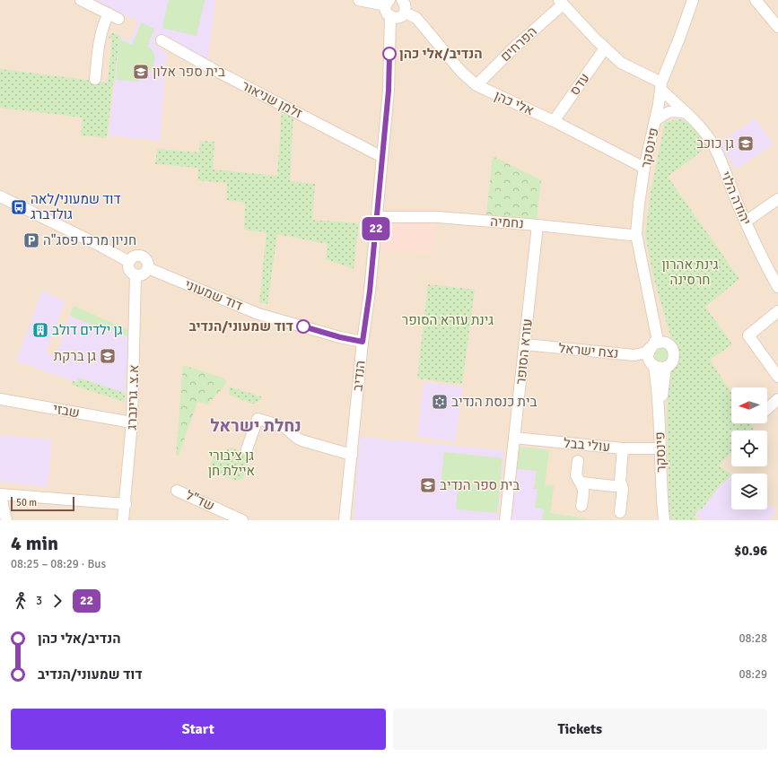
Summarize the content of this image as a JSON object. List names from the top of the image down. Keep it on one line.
{"streets":{"street":["הפרחים","עדס","זלמן שניאור","אלי כהן","פינסקר","יהודה הלוי","נחמיה","דוד שמעוני","נצח ישראל","עזרא הסופר","הנדיב","א.צ. גרינברג","שבזי","עולי בבל","שד\"ל"]},"crossings":[["הפרחים","אלי כהן"],["הפרחים","יהודה הלוי"],["עדס","אלי כהן"],["עדס","יהודה הלוי"],["זלמן שניאור","הנדיב"],["אלי כהן","פינסקר"],["פינסקר","יהודה הלוי"],["פינסקר","נחמיה"],["פינסקר","נצח ישראל"],["פינסקר","עולי בבל"],["נחמיה","עזרא הסופר"],["נחמיה","הנדיב"],["דוד שמעוני","הנדיב"],["דוד שמעוני","א.צ. גרינברג"],["נצח ישראל","עזרא הסופר"],["עזרא הסופר","עולי בבל"],["א.צ. גרינברג","שבזי"]],"districts":["נחלת ישראל"],"parks":["גינת אהרון חרסינה","גינת עזרא הסופר","גן ציבורי איילת חן"],"places":{"other":["הנדיב/אלי כהן","דוד שמעוני/הנדיב"],"school or university":["בית ספר אלון","גן כוכב","גן ברקת","בית ספר הנדיב"],"bus stop":["דוד שמעוני/לאה גולדברג"],"parking":["חניון מרכז פסג\"ה"],"building":["גן ילדים דולב"],"synagogue":["בית כנסת הנדיב"]},"lines":["bus line 22"],"scale_bar":"50 m","north":"left","page":{"on_map":"22","scale":"50 m","heading":["4 min","08:25 – 08:29 · Bus","$0.96"],"legs":["3","22"],"list":[{"name":"הנדיב/אלי כהן","value":"08:28"},{"name":"דוד שמעוני/הנדיב","value":"08:29"}],"buttons":["Start","Tickets"]}}
